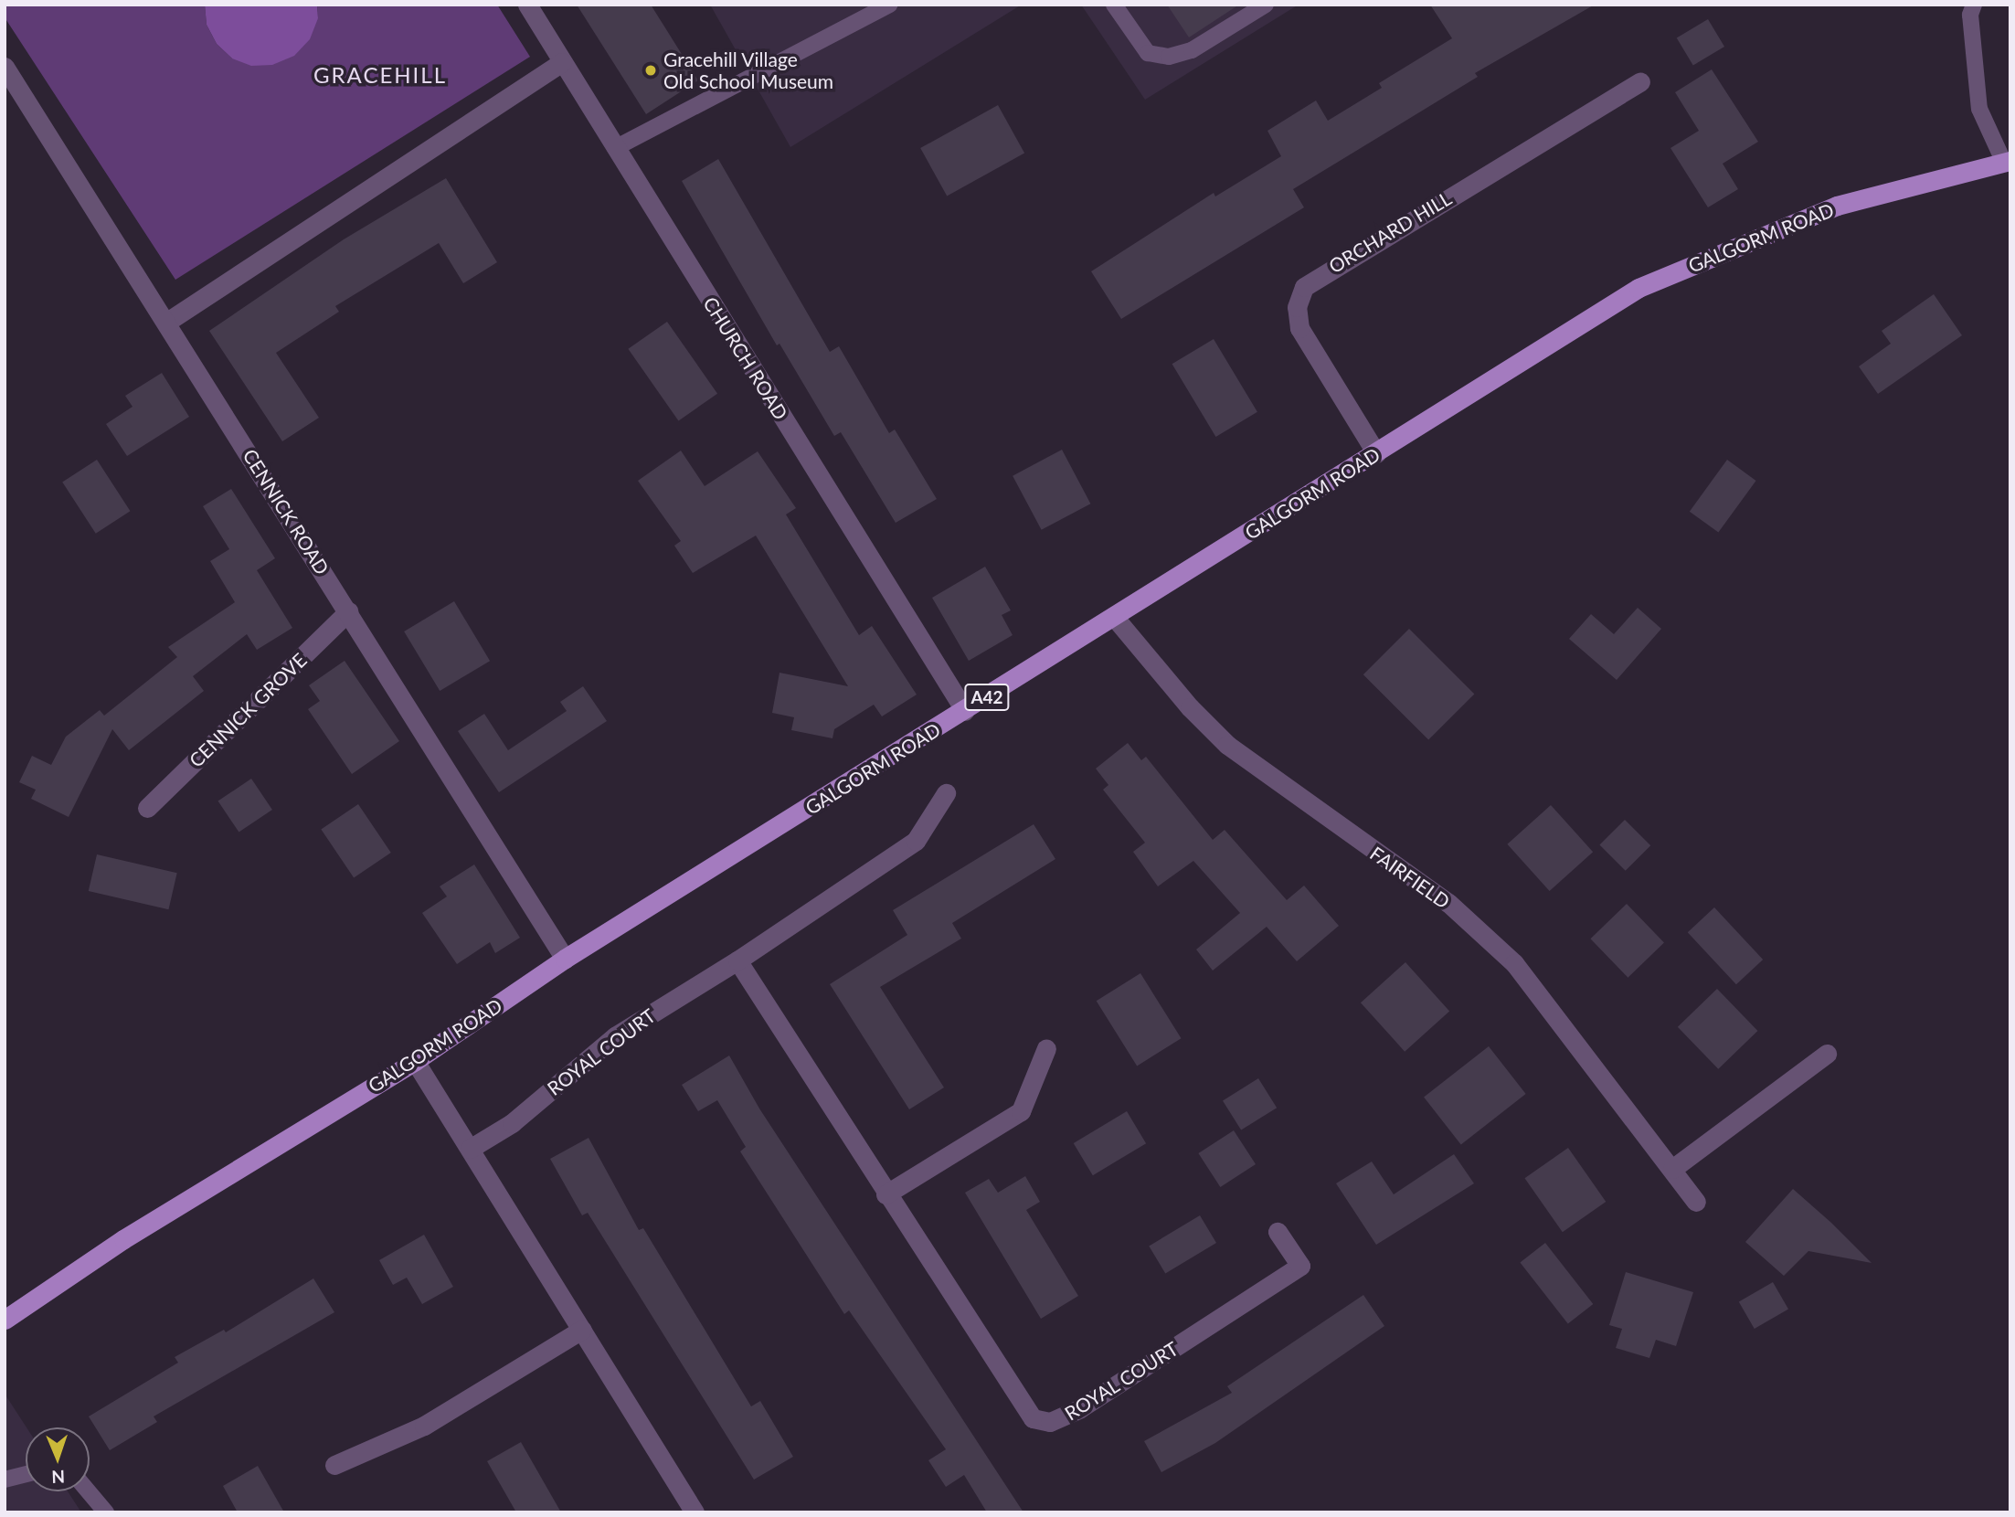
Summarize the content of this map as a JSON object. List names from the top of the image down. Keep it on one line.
{"streets":{"main road":["GALGORM ROAD","A42"],"street":["ORCHARD HILL","CHURCH ROAD","CENNICK ROAD","CENNICK GROVE","FAIRFIELD","ROYAL COURT"]},"crossings":[["ORCHARD HILL","GALGORM ROAD"],["GALGORM ROAD","CHURCH ROAD"],["GALGORM ROAD","CENNICK ROAD"],["GALGORM ROAD","FAIRFIELD"],["CENNICK ROAD","CENNICK GROVE"]],"districts":["GRACEHILL"],"places":["Gracehill Village Old School Museum"],"north":"bottom"}
